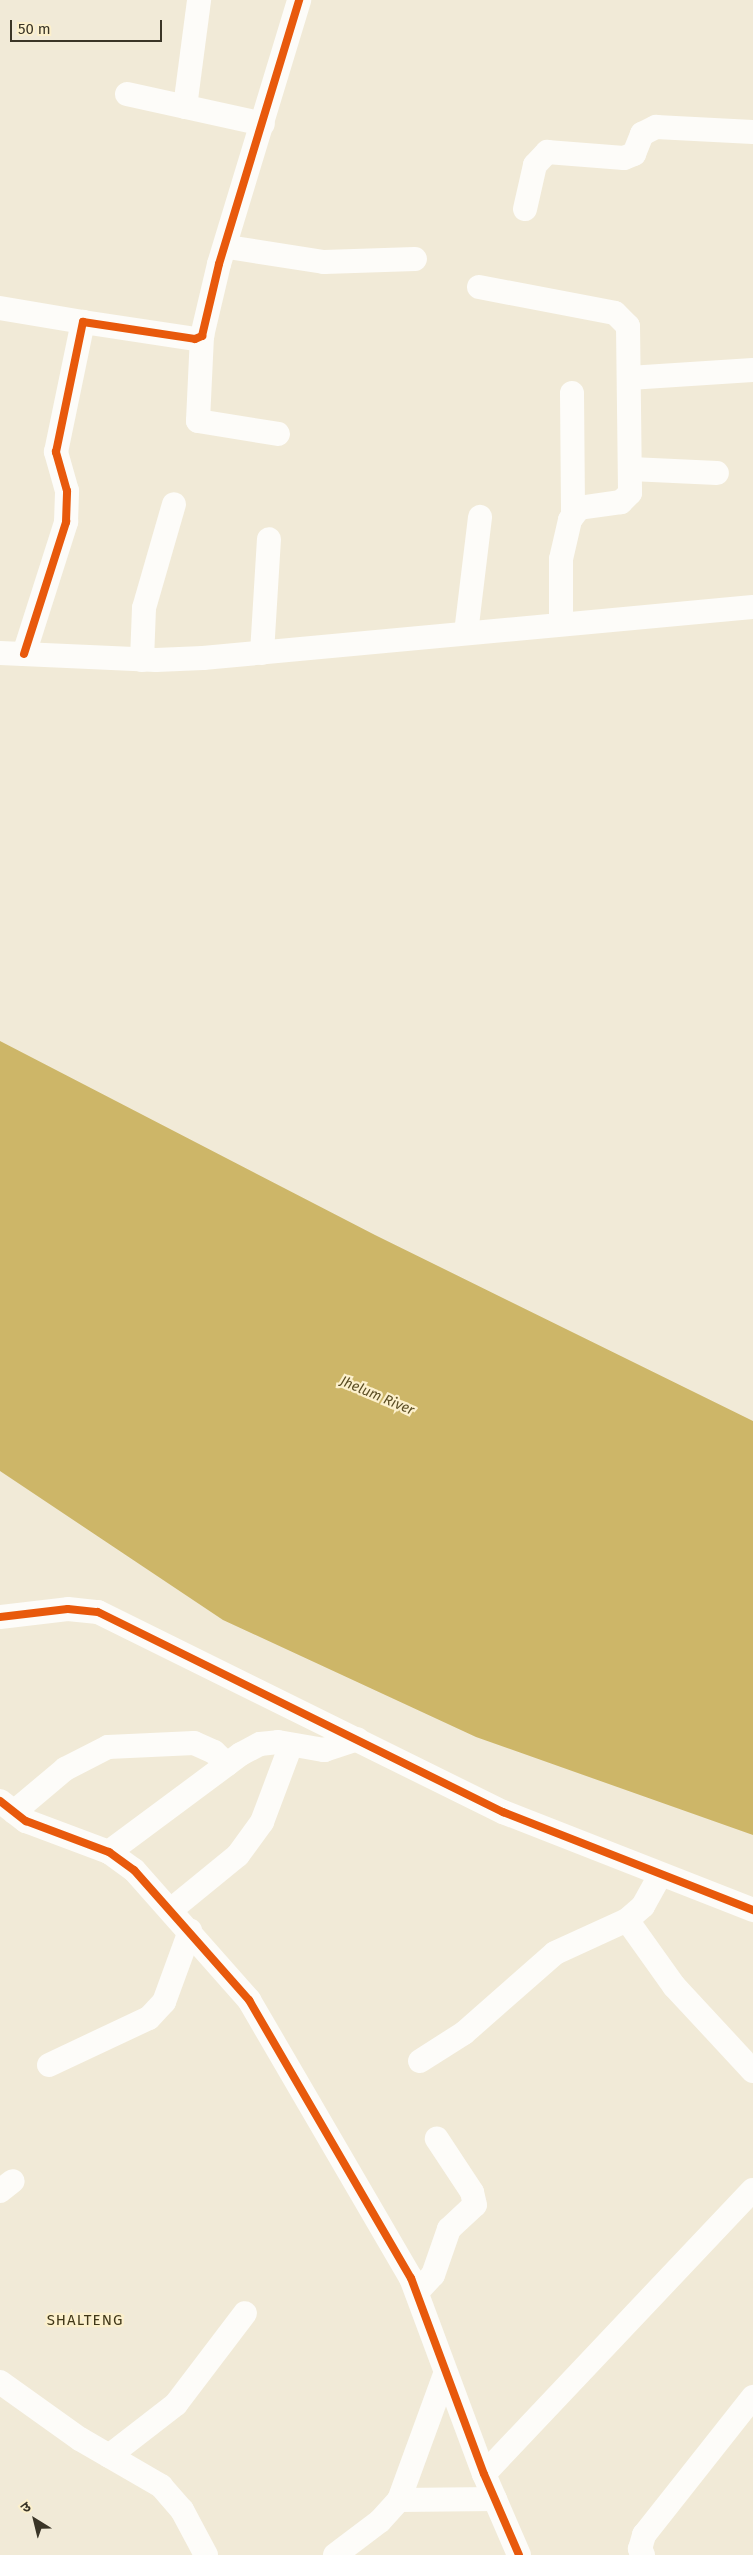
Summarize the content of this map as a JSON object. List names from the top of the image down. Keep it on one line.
{"districts":["SHALTENG"],"water":["Jhelum River"],"scale_bar":"50 m","north":"top left"}
